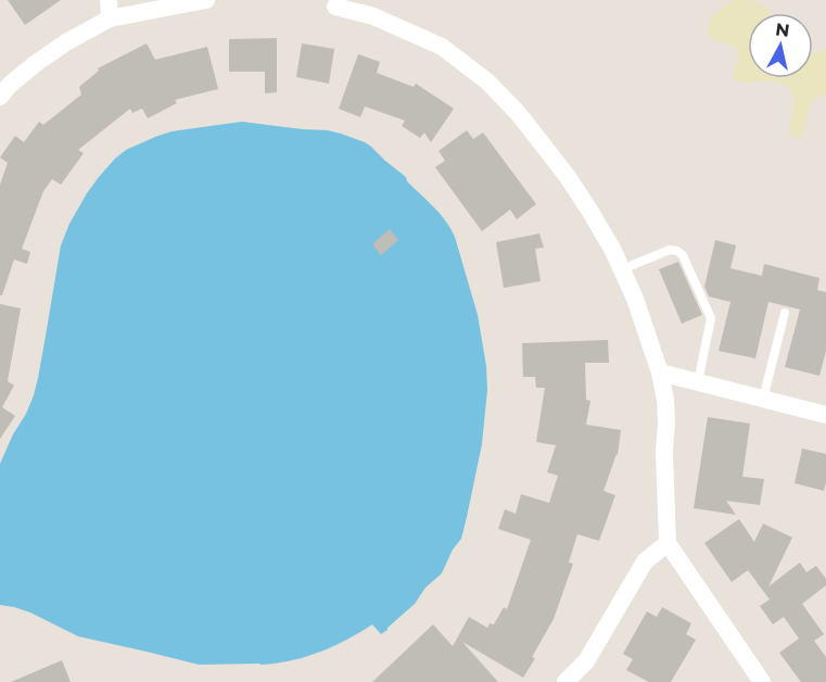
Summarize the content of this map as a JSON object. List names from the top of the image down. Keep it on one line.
{"north":"top"}
